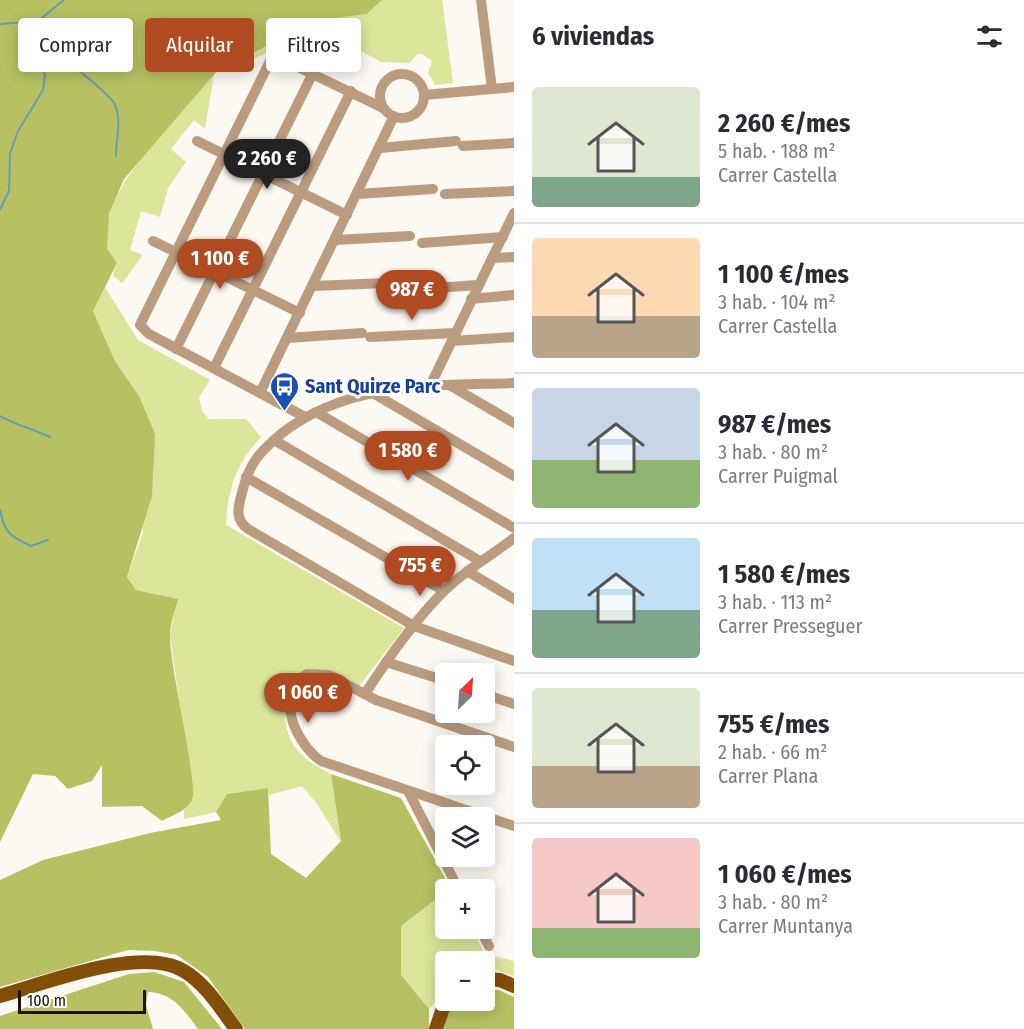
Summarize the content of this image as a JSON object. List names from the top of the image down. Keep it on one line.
{"places":{"bus stop":["Sant Quirze Parc"]},"scale_bar":"100 m","north":"top right","page":{"heading":"6 viviendas","chip":["Comprar","Alquilar","Filtros"],"list":[{"name":"2 260 €/mes","note":"5 hab. · 188 m² · Carrer Castella"},{"name":"1 100 €/mes","note":"3 hab. · 104 m² · Carrer Castella"},{"name":"987 €/mes","note":"3 hab. · 80 m² · Carrer Puigmal"},{"name":"1 580 €/mes","note":"3 hab. · 113 m² · Carrer Presseguer"},{"name":"755 €/mes","note":"2 hab. · 66 m² · Carrer Plana"},{"name":"1 060 €/mes","note":"3 hab. · 80 m² · Carrer Muntanya"}],"price":["2 260 €","1 100 €","987 €","1 580 €","755 €","1 060 €"],"map_buttons":["+","−"],"scale":"100 m"}}
